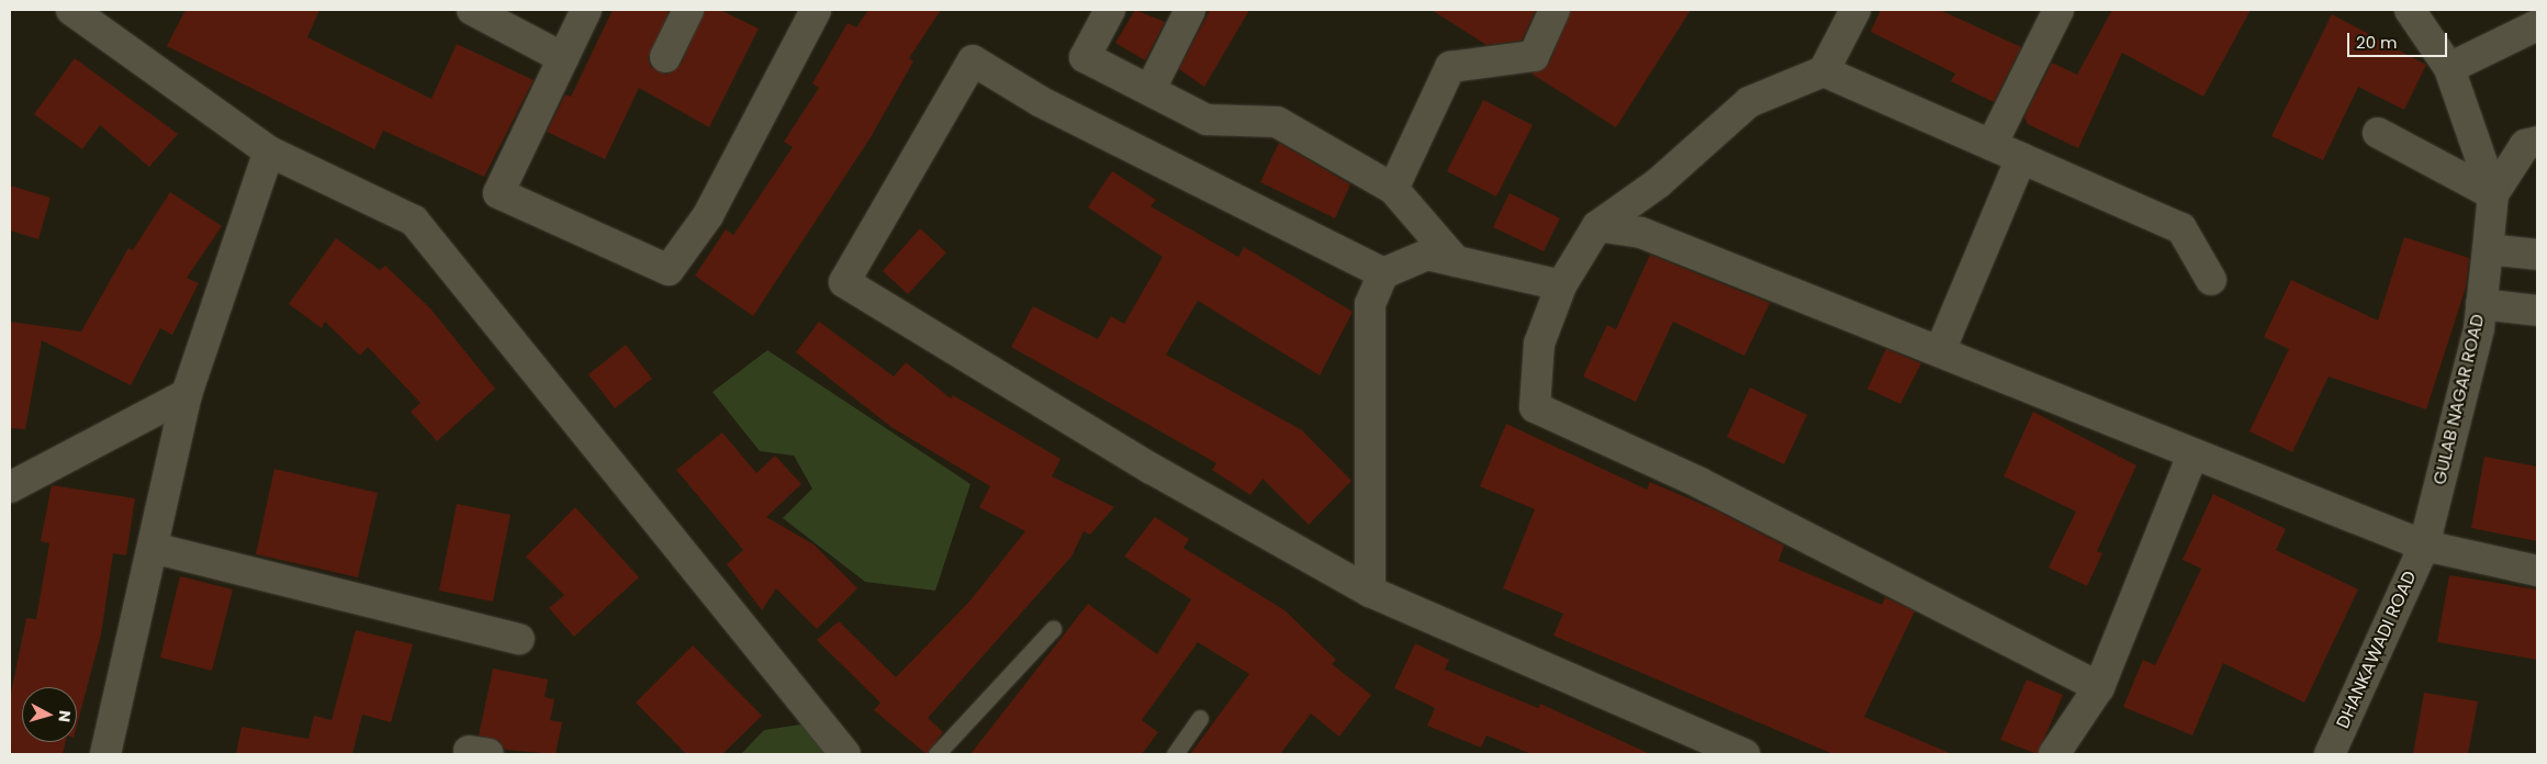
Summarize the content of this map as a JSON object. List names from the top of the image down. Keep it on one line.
{"streets":{"street":["GULAB NAGAR ROAD","DHANKAWADI ROAD"]},"crossings":[["GULAB NAGAR ROAD","DHANKAWADI ROAD"]],"scale_bar":"20 m","north":"right"}
